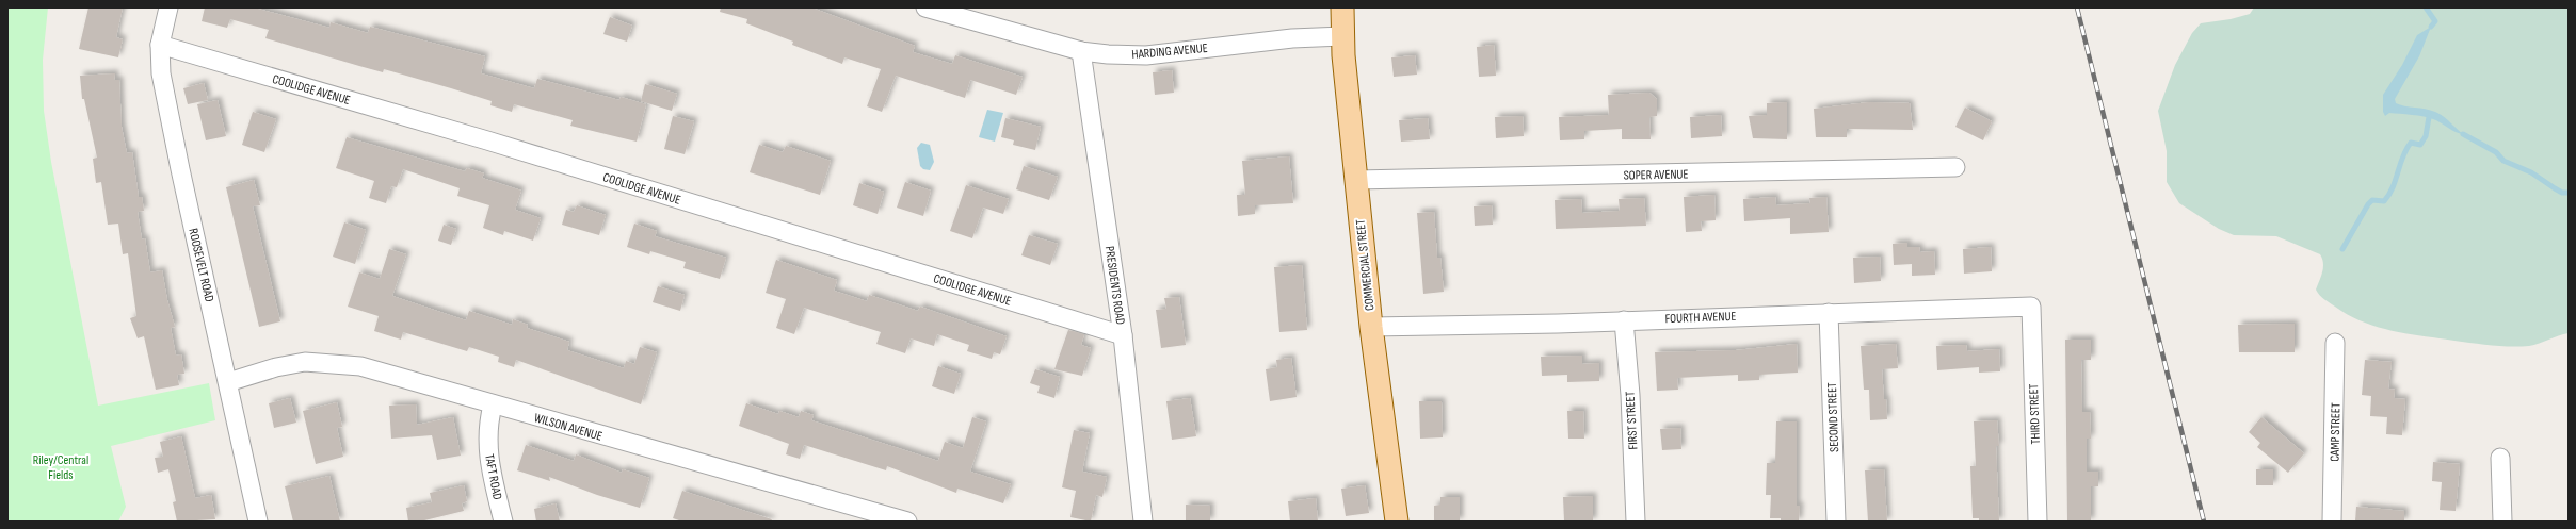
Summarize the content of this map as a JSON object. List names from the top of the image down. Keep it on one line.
{"streets":{"main road":["COMMERCIAL STREET"],"street":["HARDING AVENUE","COOLIDGE AVENUE","SOPER AVENUE","ROOSEVELT ROAD","PRESIDENTS ROAD","FOURTH AVENUE","THIRD STREET","SECOND STREET","FIRST STREET","WILSON AVENUE","CAMP STREET","TAFT ROAD"]},"crossings":[["HARDING AVENUE","COMMERCIAL STREET"],["HARDING AVENUE","PRESIDENTS ROAD"],["COOLIDGE AVENUE","ROOSEVELT ROAD"],["COOLIDGE AVENUE","PRESIDENTS ROAD"],["SOPER AVENUE","COMMERCIAL STREET"],["ROOSEVELT ROAD","WILSON AVENUE"],["COMMERCIAL STREET","FOURTH AVENUE"],["FOURTH AVENUE","THIRD STREET"],["FOURTH AVENUE","SECOND STREET"],["FOURTH AVENUE","FIRST STREET"],["WILSON AVENUE","TAFT ROAD"]],"parks":["Riley/Central Fields"]}
